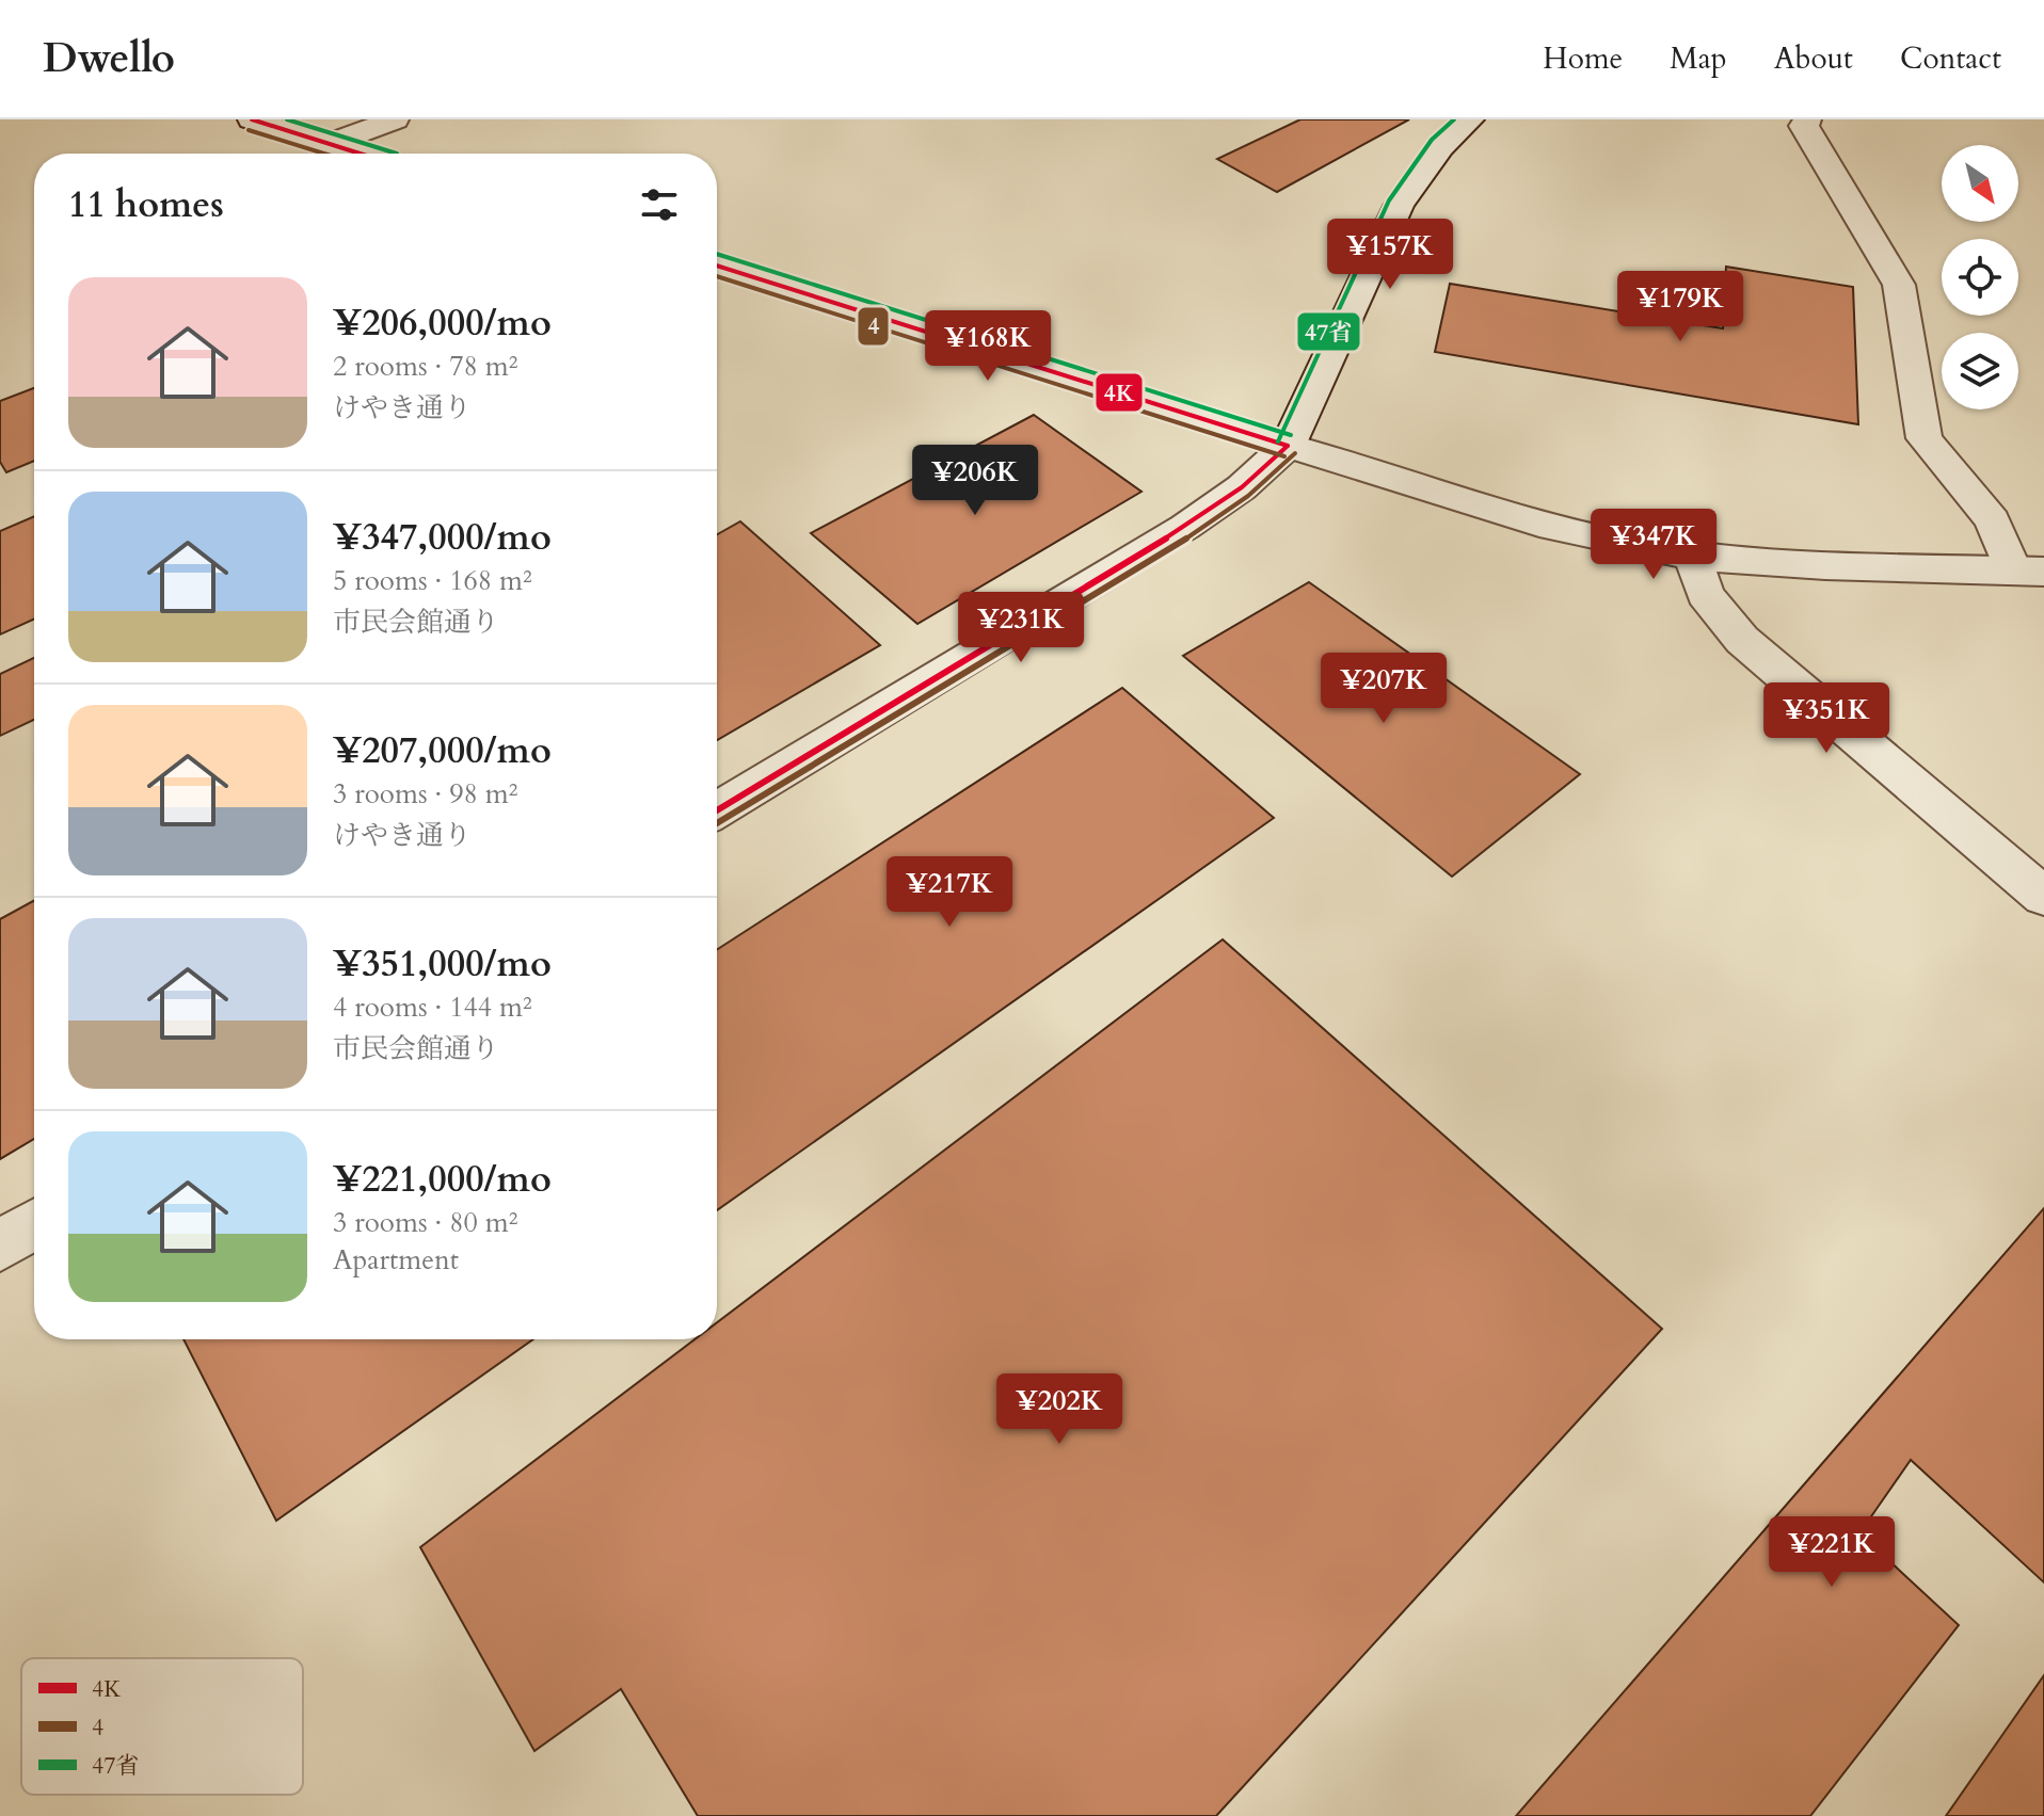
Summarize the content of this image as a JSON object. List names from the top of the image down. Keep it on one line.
{"lines":["transit line 4K","transit line 47省","transit line 4"],"legend":["4K","4","47省"],"north":"bottom right","page":{"header":"Dwello","nav":["Home","Map","About","Contact"],"heading":"11 homes","price":["¥157K","¥179K","¥168K","¥206K","¥347K","¥231K","¥207K","¥351K","¥217K","¥202K","¥221K"],"list":[{"name":"¥206,000/mo","note":"2 rooms · 78 m² · けやき通り"},{"name":"¥347,000/mo","note":"5 rooms · 168 m² · 市民会館通り"},{"name":"¥207,000/mo","note":"3 rooms · 98 m² · けやき通り"},{"name":"¥351,000/mo","note":"4 rooms · 144 m² · 市民会館通り"},{"name":"¥221,000/mo","note":"3 rooms · 80 m² · Apartment"}]}}
